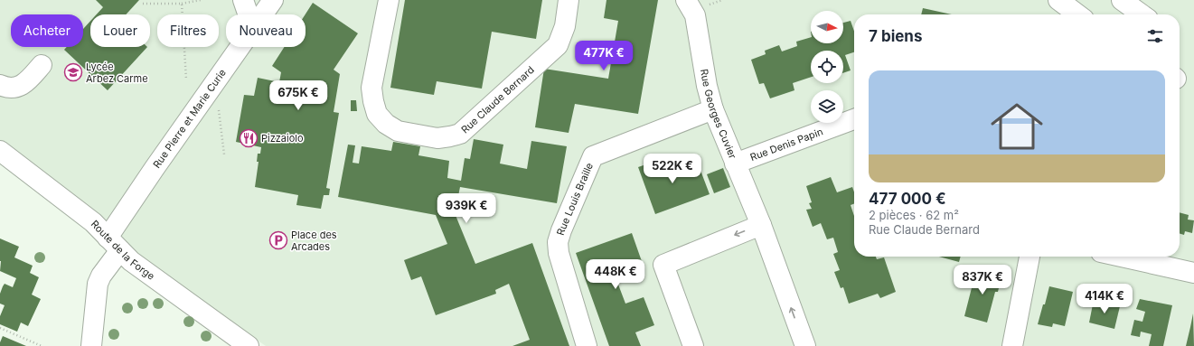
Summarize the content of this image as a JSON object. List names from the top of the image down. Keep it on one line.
{"streets":{"street":["Rue Claude Bernard","Rue Georges Cuvier","Rue Pierre et Marie Curie","Rue Denis Papin","Rue Louis Braille","Route de la Forge"]},"crossings":[["Rue Georges Cuvier","Rue Denis Papin"],["Rue Georges Cuvier","Rue Louis Braille"],["Rue Pierre et Marie Curie","Route de la Forge"]],"one_way":["Rue Georges Cuvier"],"places":{"school or university":["Lycée Arbez Carme"],"restaurant":["Pizzaiolo"],"parking":["Place des Arcades"]},"north":"right","page":{"chip":["Acheter","Louer","Filtres","Nouveau"],"heading":"7 biens","price":["477K €","675K €","522K €","939K €","448K €","837K €","414K €"],"list":[{"name":"477 000 €","note":"2 pièces · 62 m² · Rue Claude Bernard"}]}}
